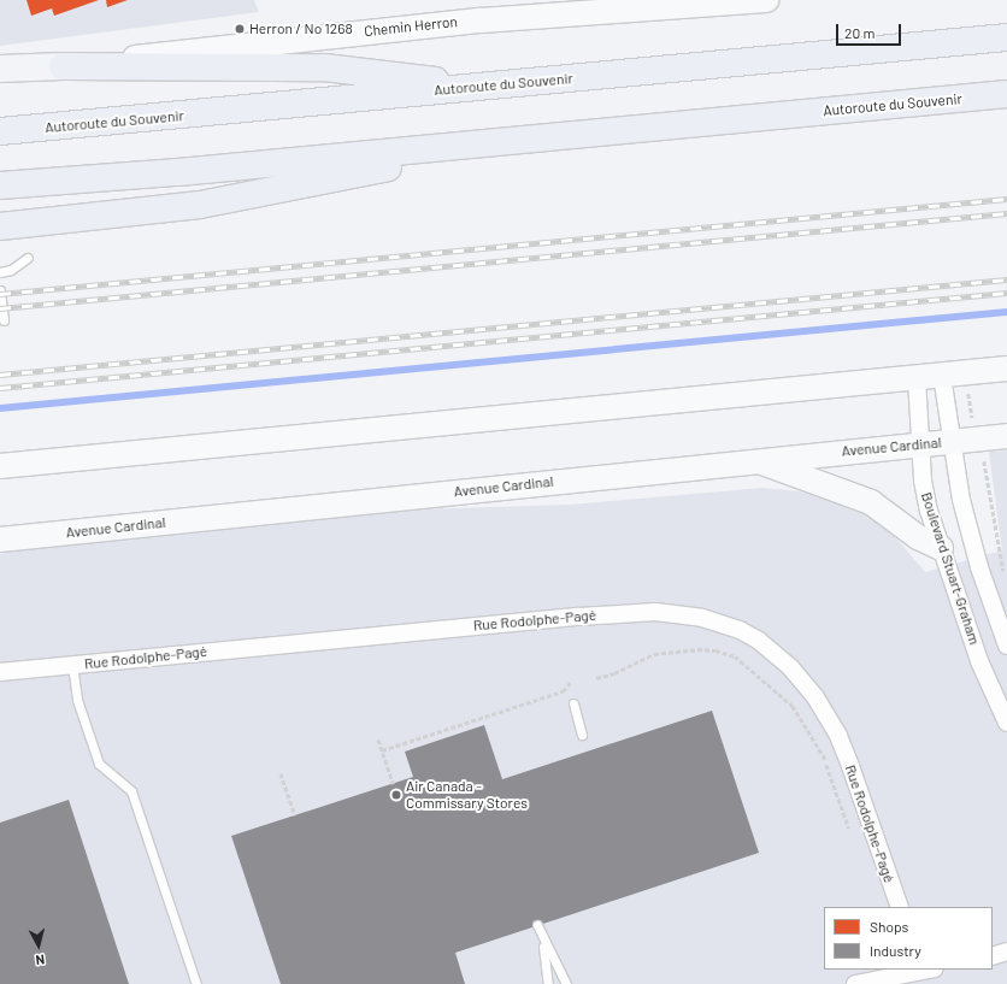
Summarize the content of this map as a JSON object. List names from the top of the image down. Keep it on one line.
{"streets":{"highway":["Autoroute du Souvenir"],"main road":["Chemin Herron","Avenue Cardinal"],"street":["Boulevard Stuart-Graham","Rue Rodolphe-Pagé"]},"crossings":[["Avenue Cardinal","Boulevard Stuart-Graham"]],"places":["Herron / No 1268","Air Canada - Commissary Stores"],"legend":["Shops","Industry"],"scale_bar":"20 m","north":"bottom"}
